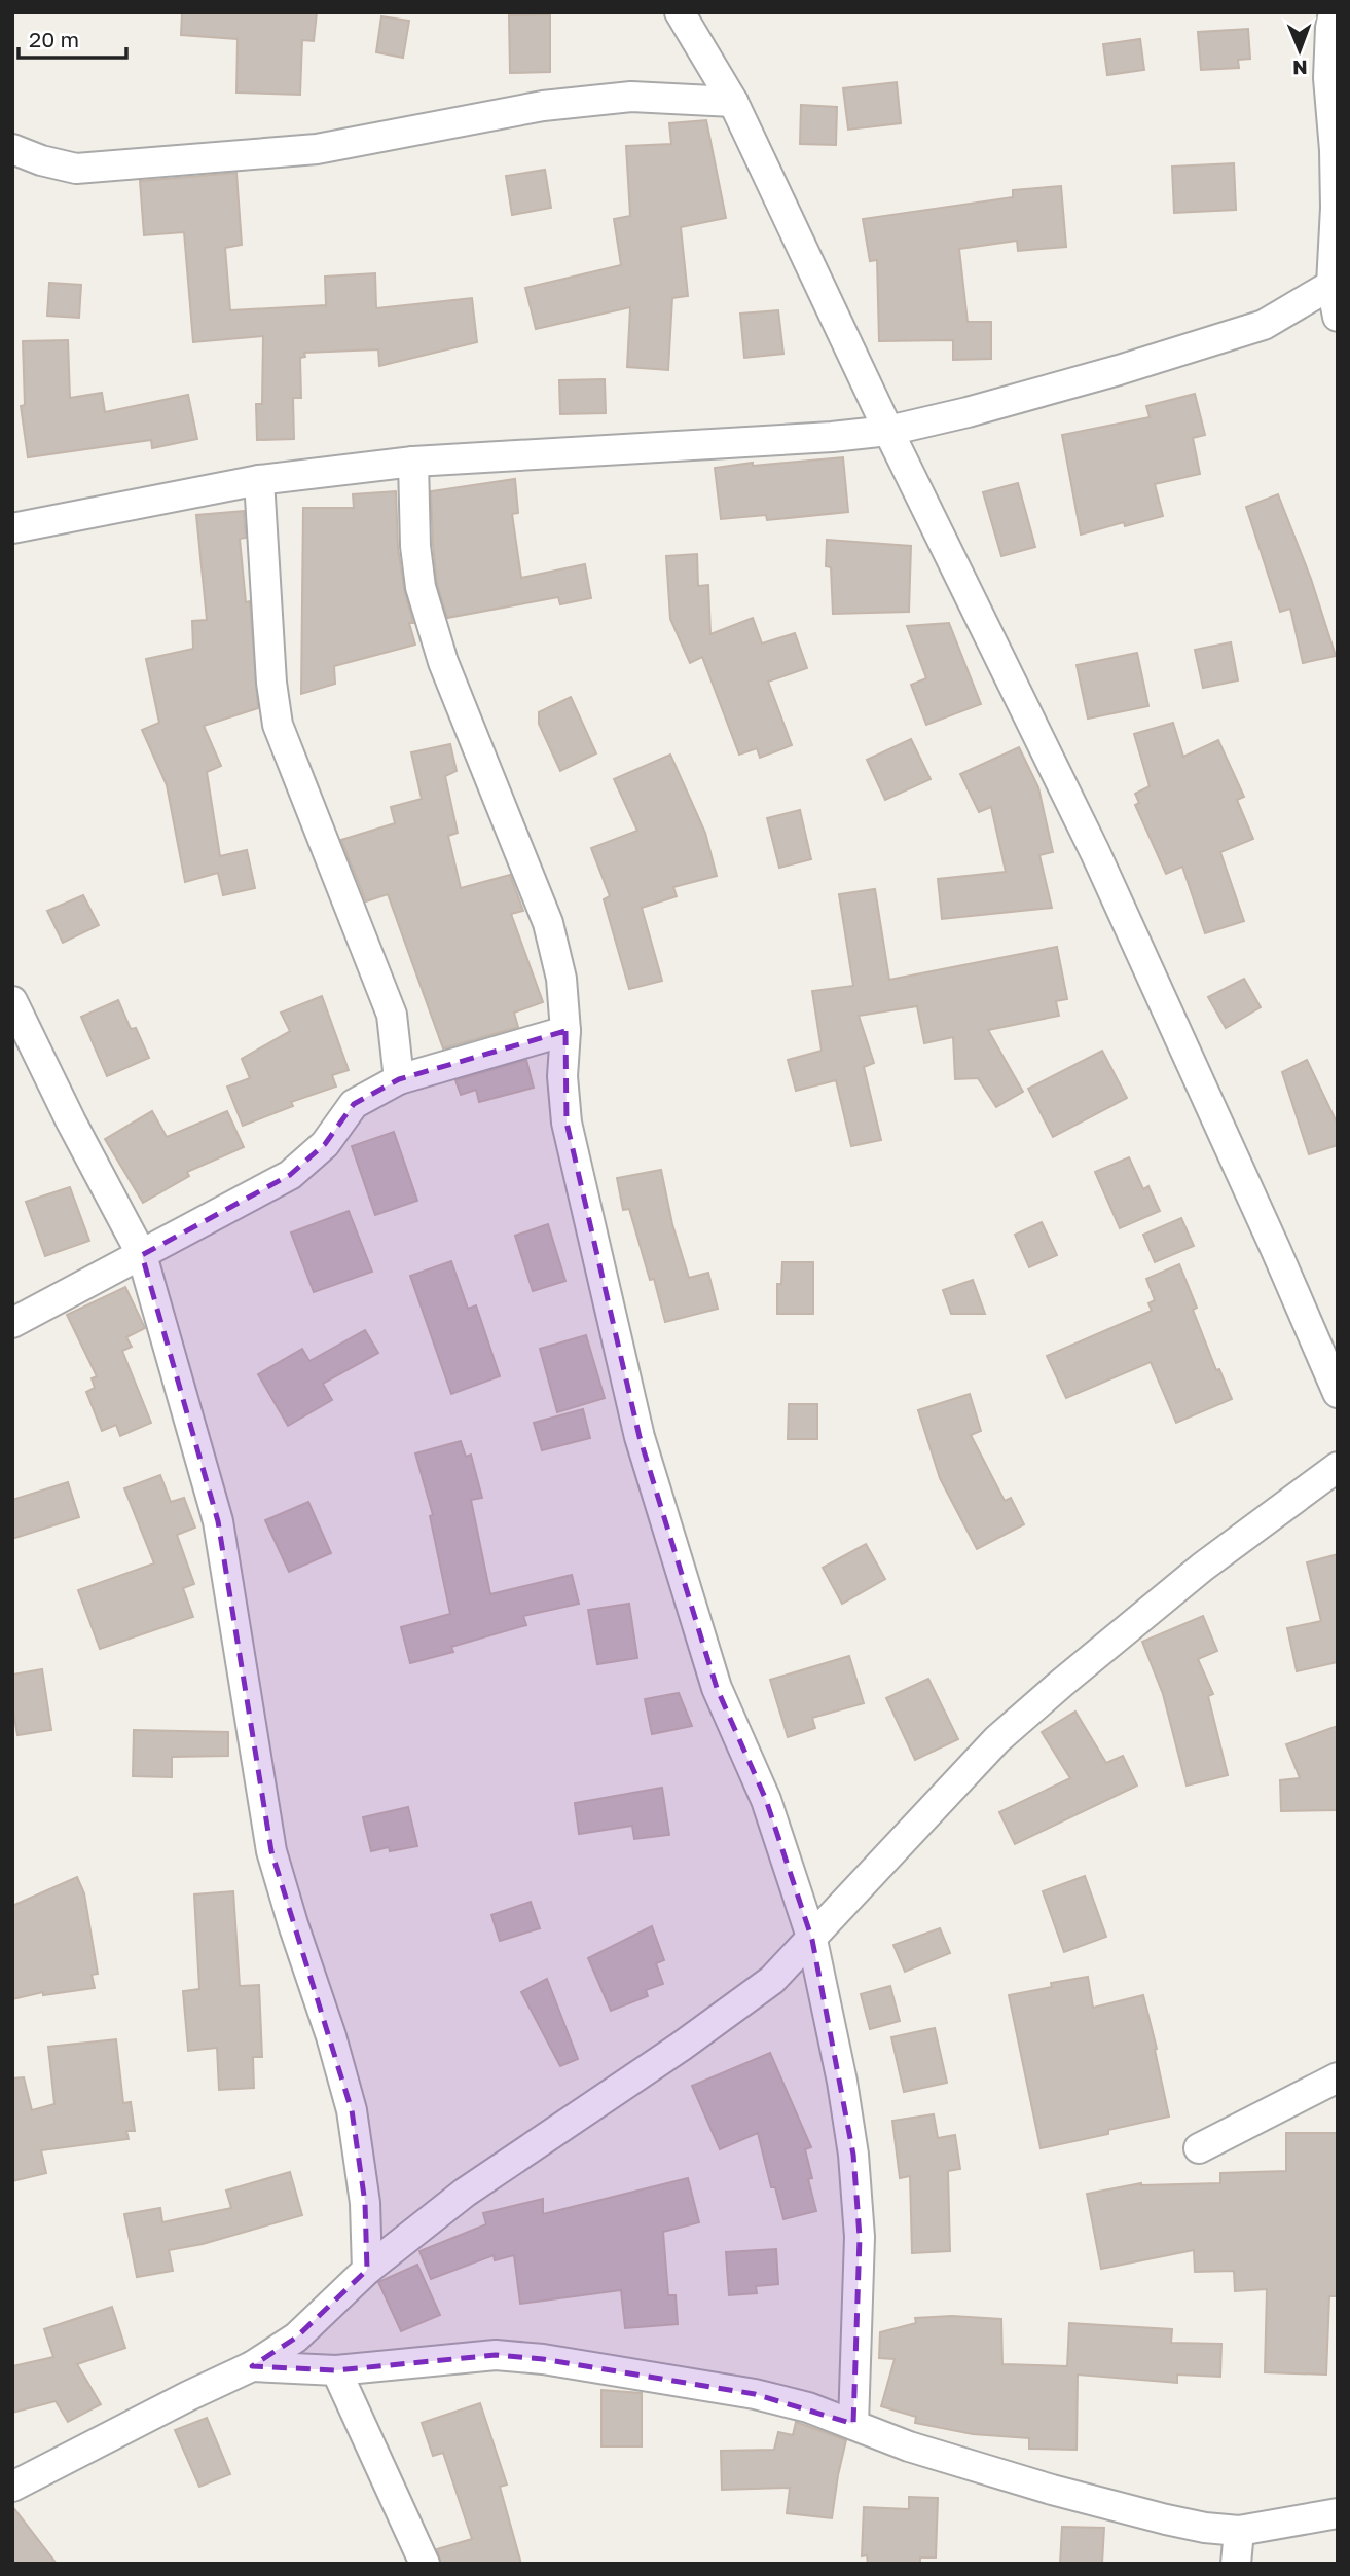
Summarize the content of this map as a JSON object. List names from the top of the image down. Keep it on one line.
{"scale_bar":"20 m","north":"bottom"}
